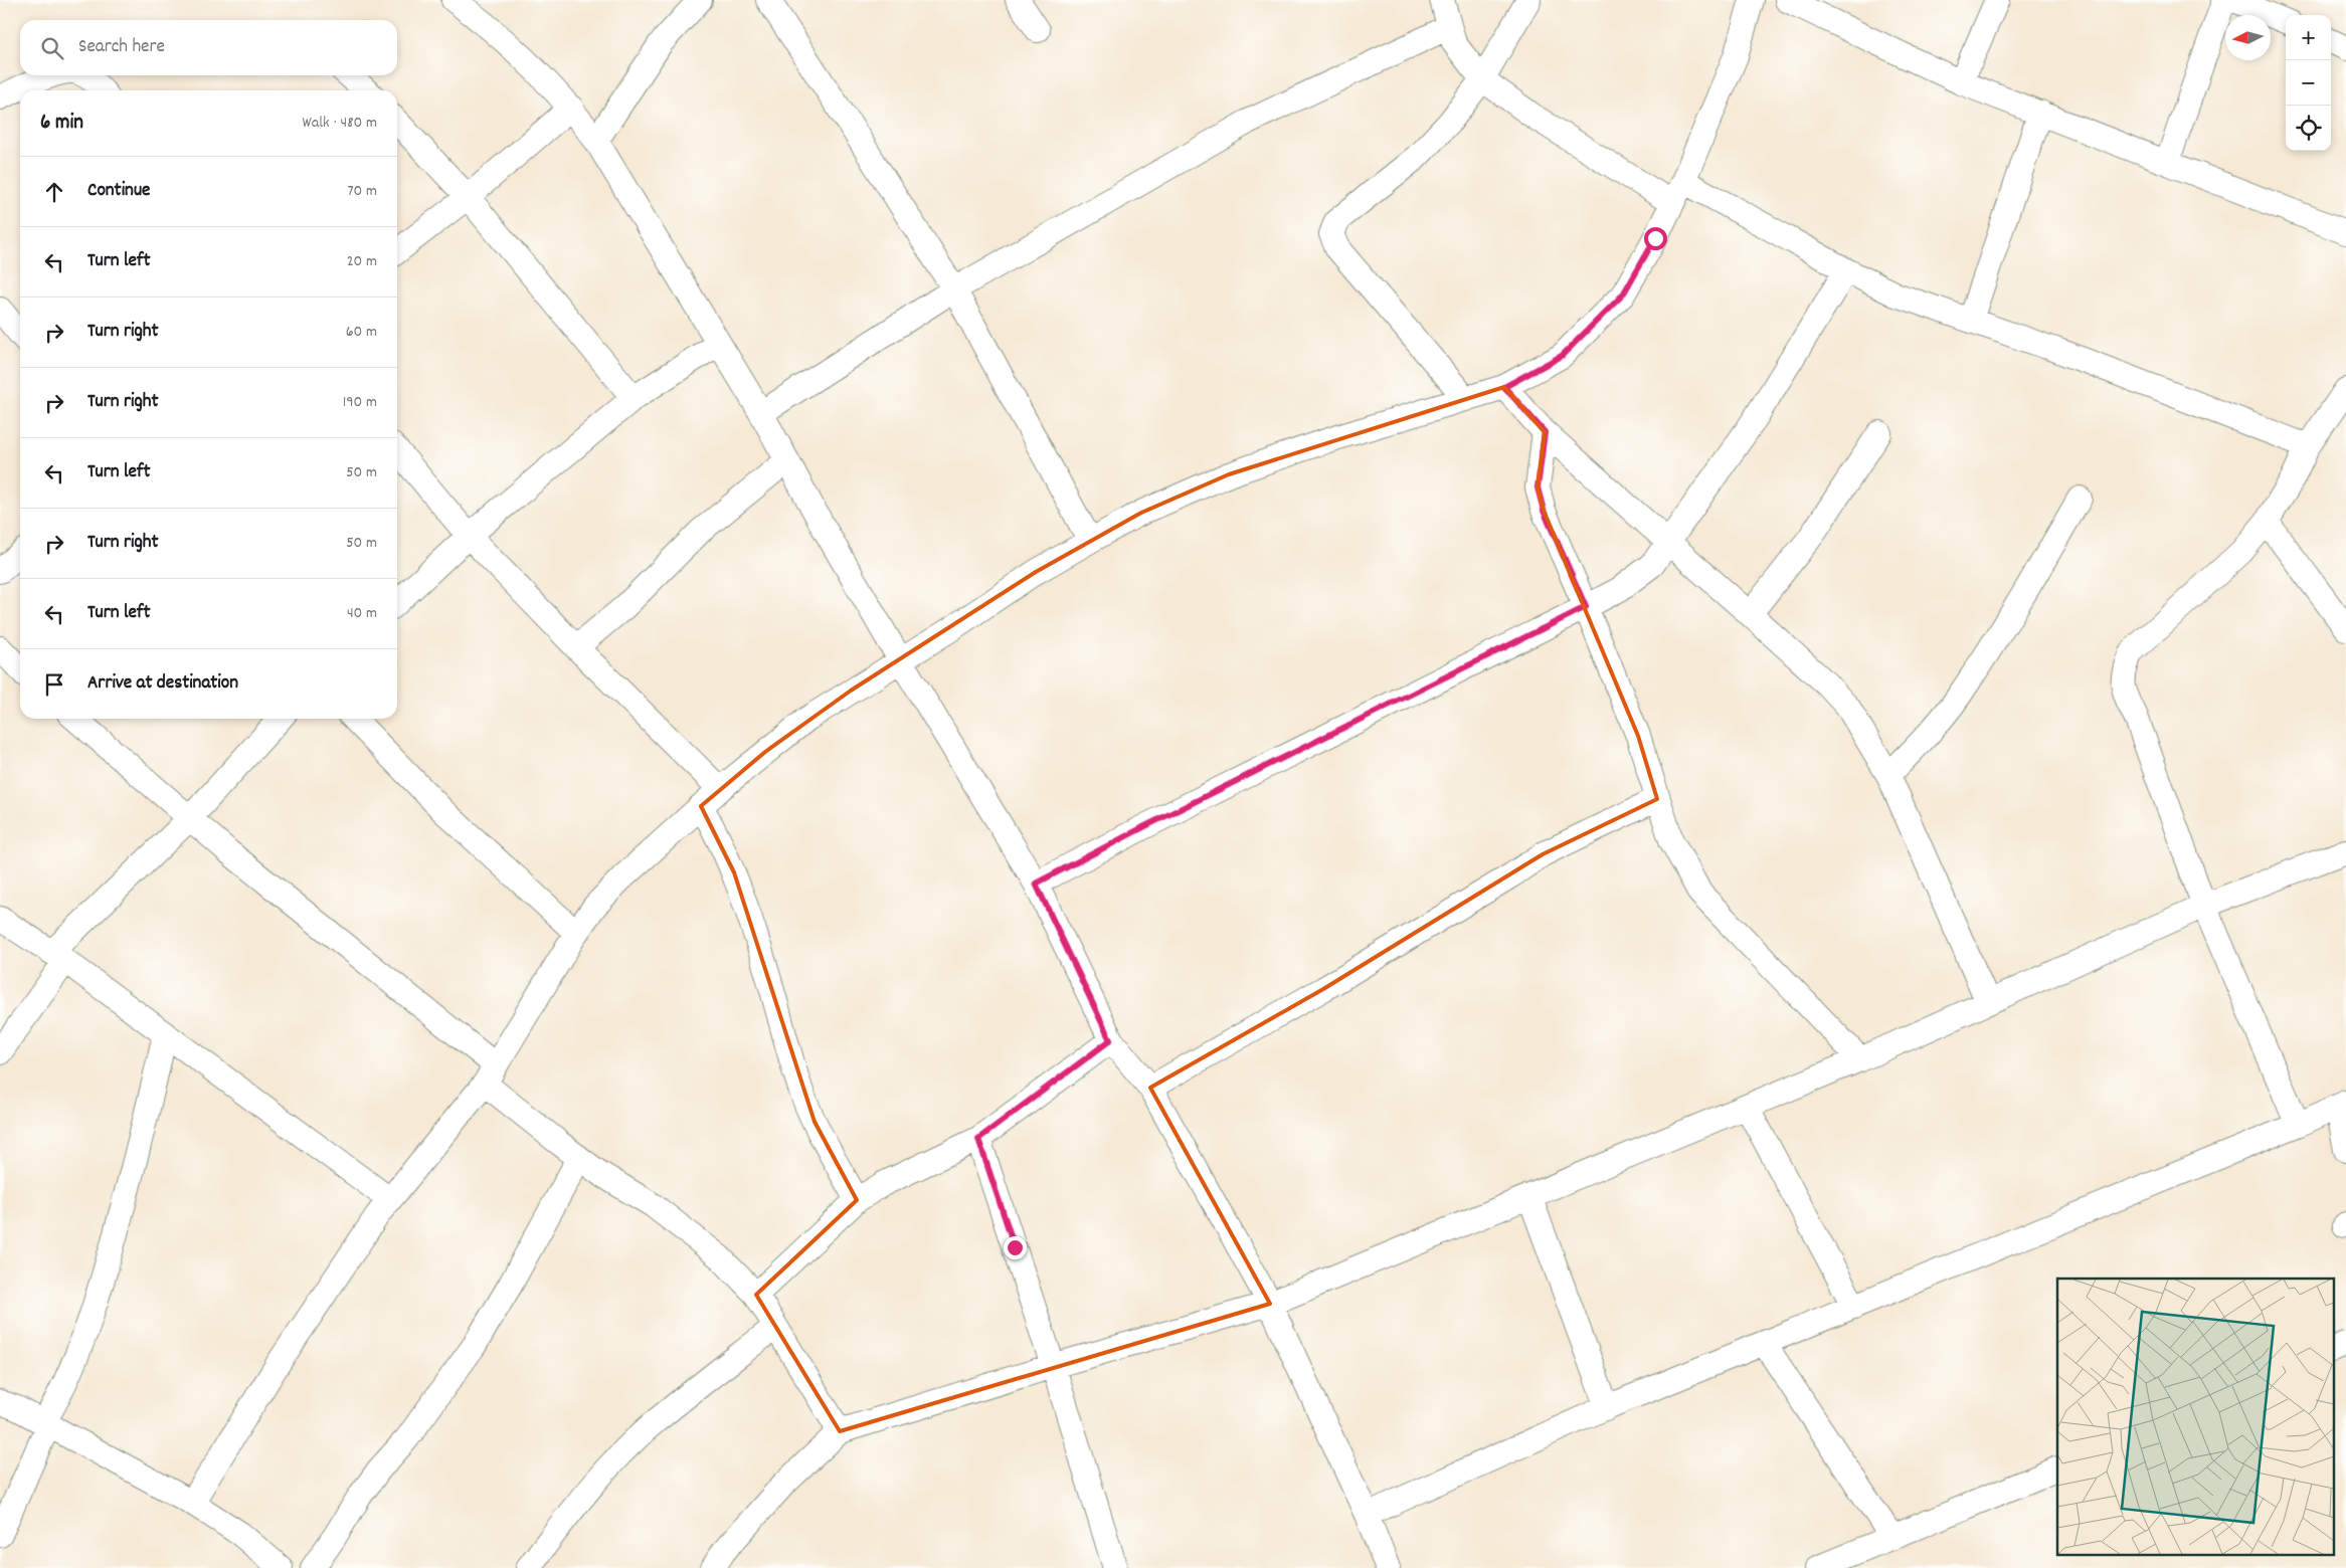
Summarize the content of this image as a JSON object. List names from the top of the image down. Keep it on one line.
{"north":"left","page":{"map_buttons":["+","−"],"search":"Search here","heading":["6 min","Walk · 480 m"],"list":[["Continue","70 m"],["Turn left","20 m"],["Turn right","60 m"],["Turn right","190 m"],["Turn left","50 m"],["Turn right","50 m"],["Turn left","40 m"],"Arrive at destination"]}}
